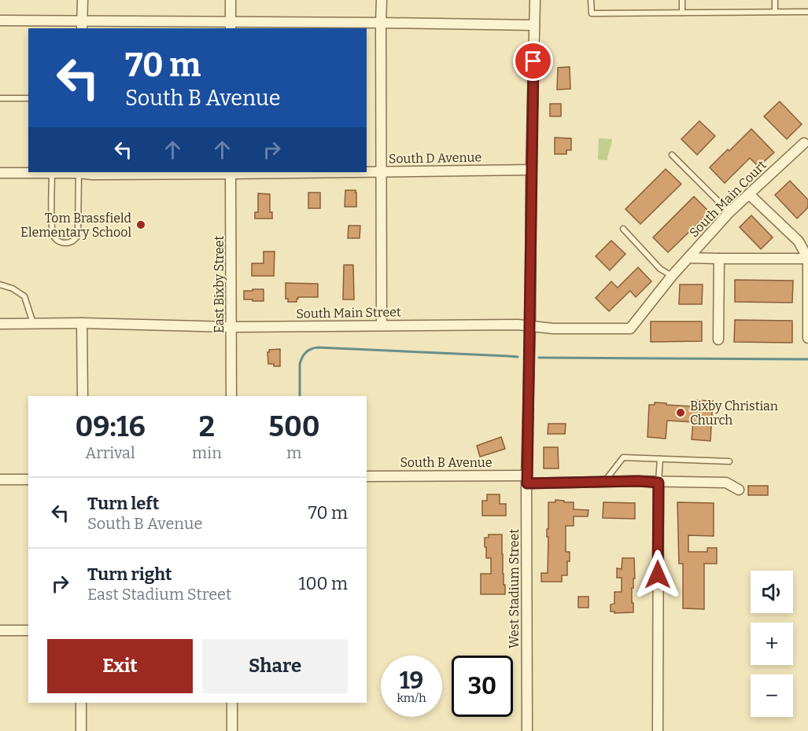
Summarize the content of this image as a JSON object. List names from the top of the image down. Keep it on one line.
{"streets":{"street":["South D Avenue","South Main Court","East Bixby Street","South Main Street","South B Avenue","West Stadium Street"]},"crossings":[["South D Avenue","East Bixby Street"],["South D Avenue","West Stadium Street"],["South Main Court","South Main Street"],["East Bixby Street","South Main Street"],["South Main Street","West Stadium Street"],["South B Avenue","West Stadium Street"]],"places":["Tom Brassfield Elementary School","Bixby Christian Church"],"page":{"turn":["70 m","South B Avenue"],"eta":["09:16","Arrival","2","min","500","m"],"list":[{"name":"Turn left","note":"South B Avenue","value":"70 m"},{"name":"Turn right","note":"East Stadium Street","value":"100 m"}],"map_buttons":["+","−"],"buttons":["Exit","Share"],"speed":"19 km/h","limit":"30"}}
